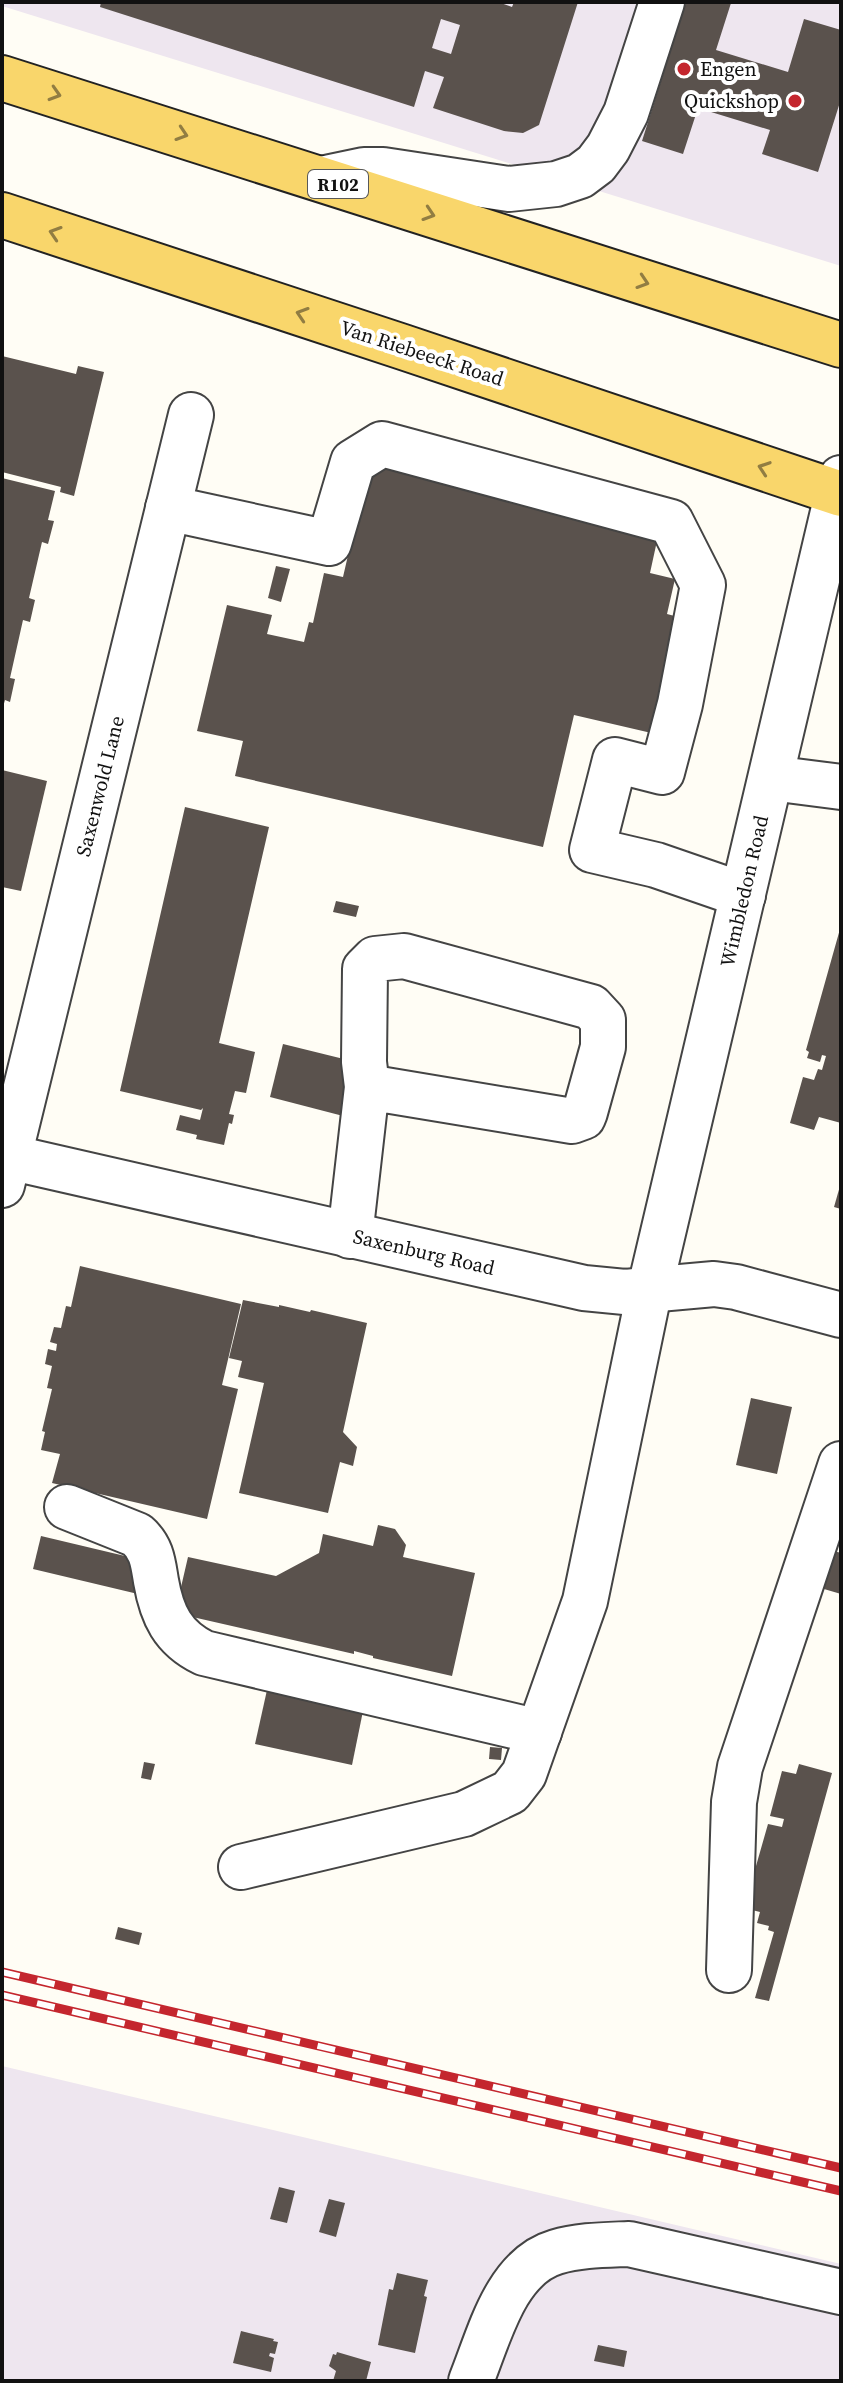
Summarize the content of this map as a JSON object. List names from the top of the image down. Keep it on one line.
{"streets":{"main road":["R102","Van Riebeeck Road"],"street":["Saxenwold Lane","Wimbledon Road","Saxenburg Road"]},"crossings":[["Van Riebeeck Road","Wimbledon Road"],["Saxenwold Lane","Saxenburg Road"],["Wimbledon Road","Saxenburg Road"]],"places":["Engen","Quickshop"]}
